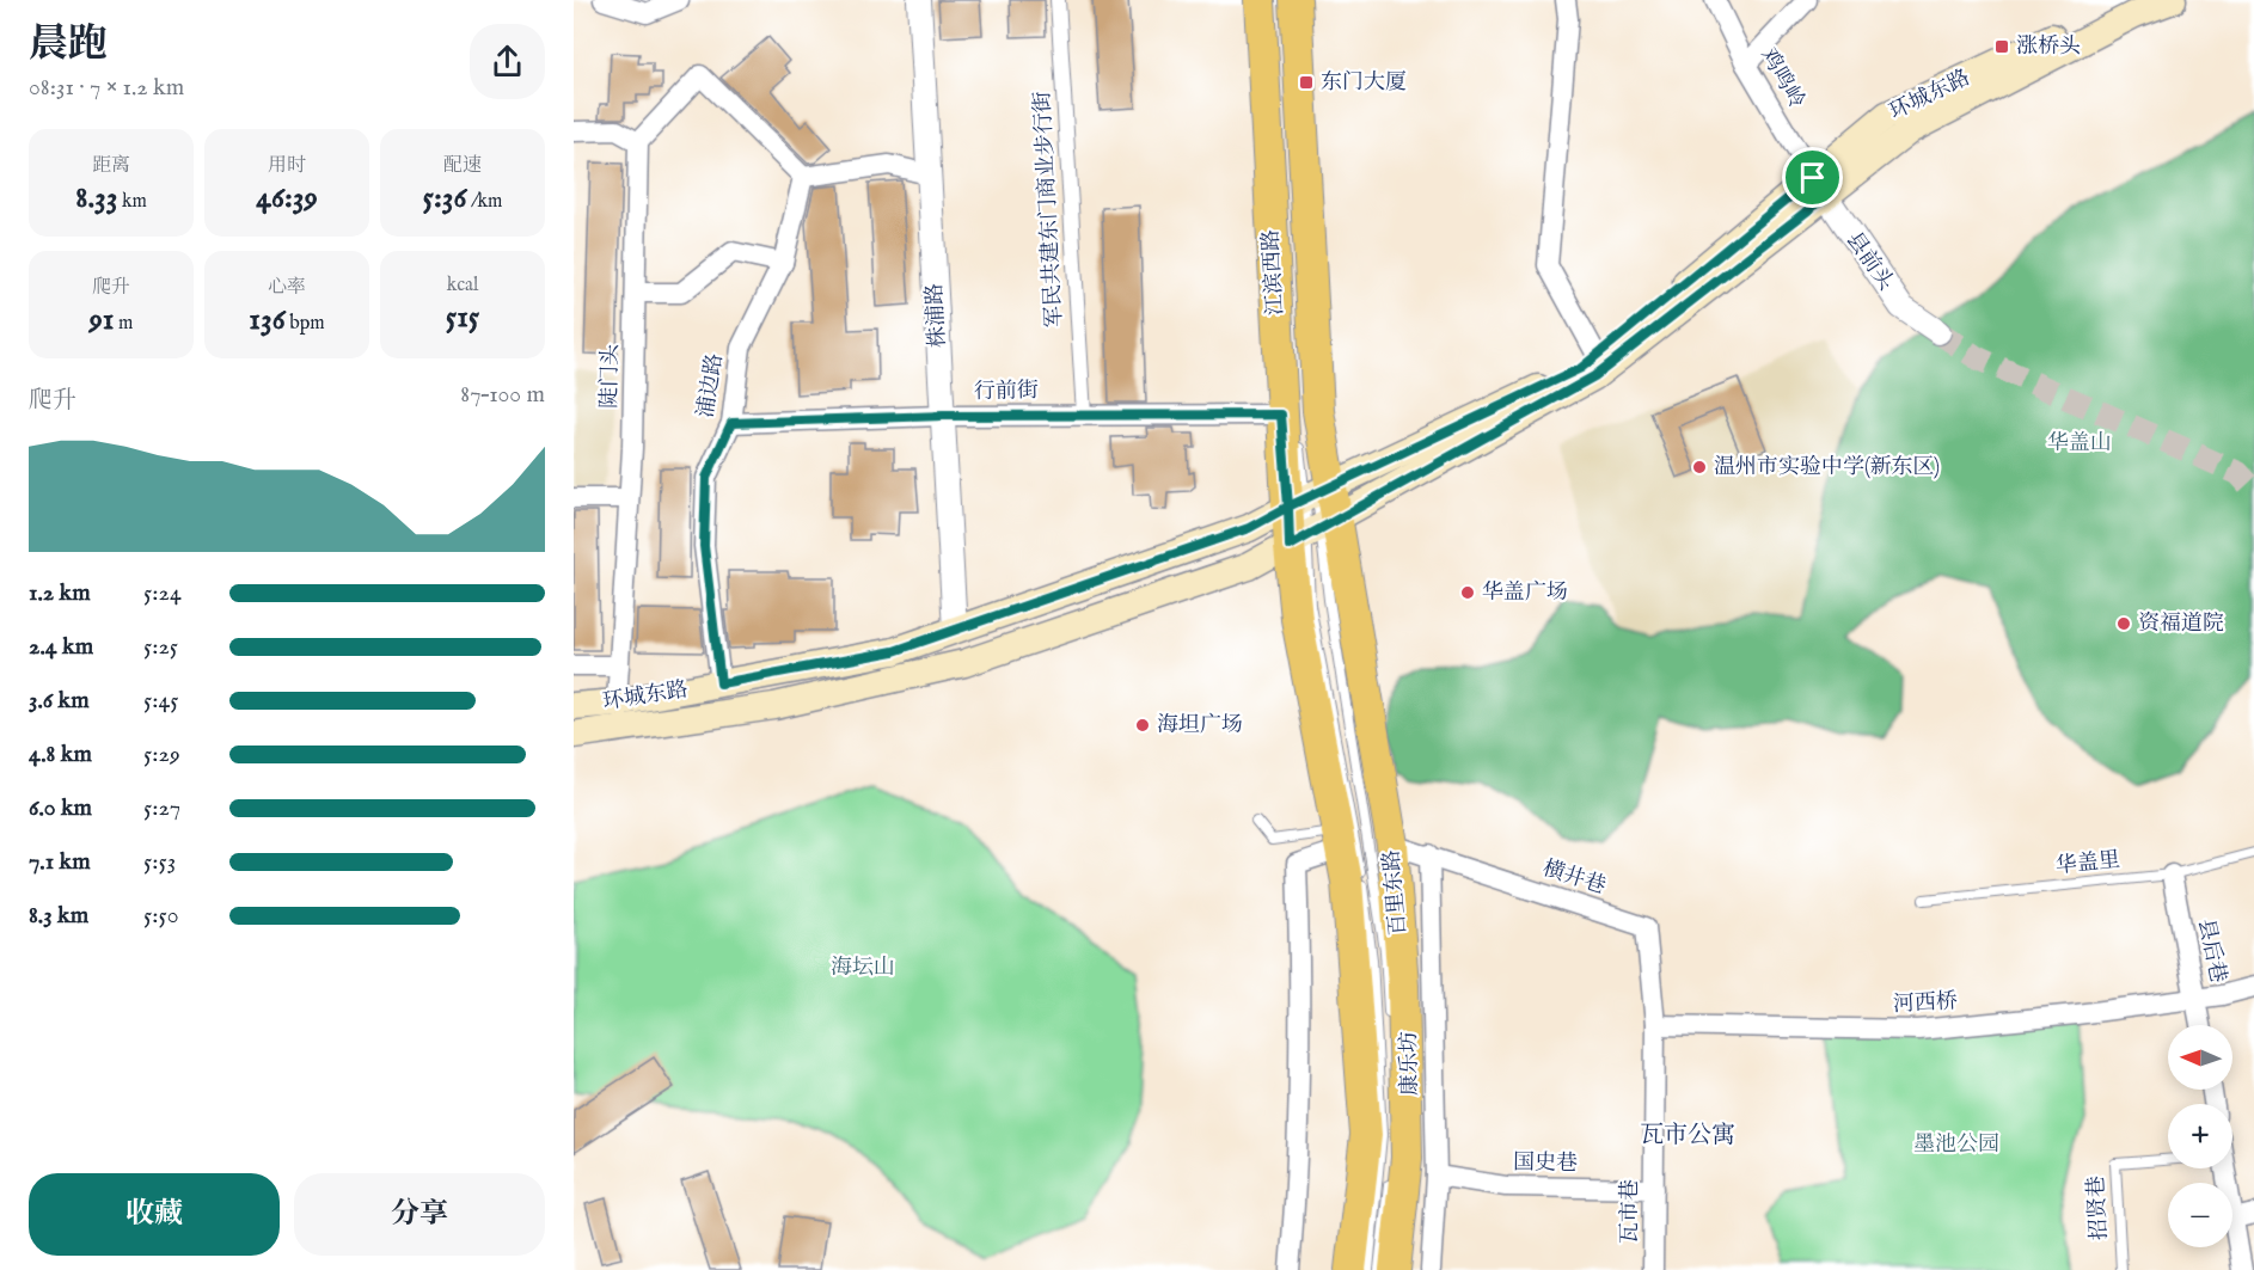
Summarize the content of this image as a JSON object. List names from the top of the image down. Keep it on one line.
{"streets":{"main road":["环城东路","江滨西路","百里东路"],"street":["鸡鸣岭","军民共建东门商业步行街","县前头","株浦路","陡门头","浦边路","行前街","横井巷","县后巷","河西桥","康乐坊","国史巷","瓦市巷"],"lane":["华盖里","招贤巷"]},"crossings":[["鸡鸣岭","环城东路"],["鸡鸣岭","县前头"],["环城东路","县前头"],["环城东路","江滨西路"],["环城东路","株浦路"],["环城东路","陡门头"],["环城东路","浦边路"],["环城东路","百里东路"],["军民共建东门商业步行街","行前街"],["江滨西路","行前街"],["江滨西路","百里东路"],["株浦路","行前街"],["浦边路","行前街"],["华盖里","县后巷"],["横井巷","百里东路"],["横井巷","河西桥"],["横井巷","康乐坊"],["横井巷","瓦市巷"],["县后巷","河西桥"],["河西桥","瓦市巷"],["康乐坊","国史巷"],["国史巷","瓦市巷"]],"districts":["瓦市公寓"],"parks":["华盖山","海坛山","墨池公园"],"places":{"transit":["涨桥头","东门大厦"],"other":["温州市实验中学(新东区)","华盖广场","资福道院","海坦广场"]},"north":"left","page":{"heading":["晨跑","08:31 · 7 × 1.2 km"],"stats":[["距离","8.33 km"],["用时","46:39"],["配速","5:36 /km"],["爬升","91 m"],["心率","136 bpm"],["kcal","515"]],"chart":["爬升","87–100 m"],"list":[{"name":"1.2 km","note":"5:24"},{"name":"2.4 km","note":"5:25"},{"name":"3.6 km","note":"5:45"},{"name":"4.8 km","note":"5:29"},{"name":"6.0 km","note":"5:27"},{"name":"7.1 km","note":"5:53"},{"name":"8.3 km","note":"5:50"}],"map_buttons":["+","−"],"buttons":["收藏","分享"]}}
